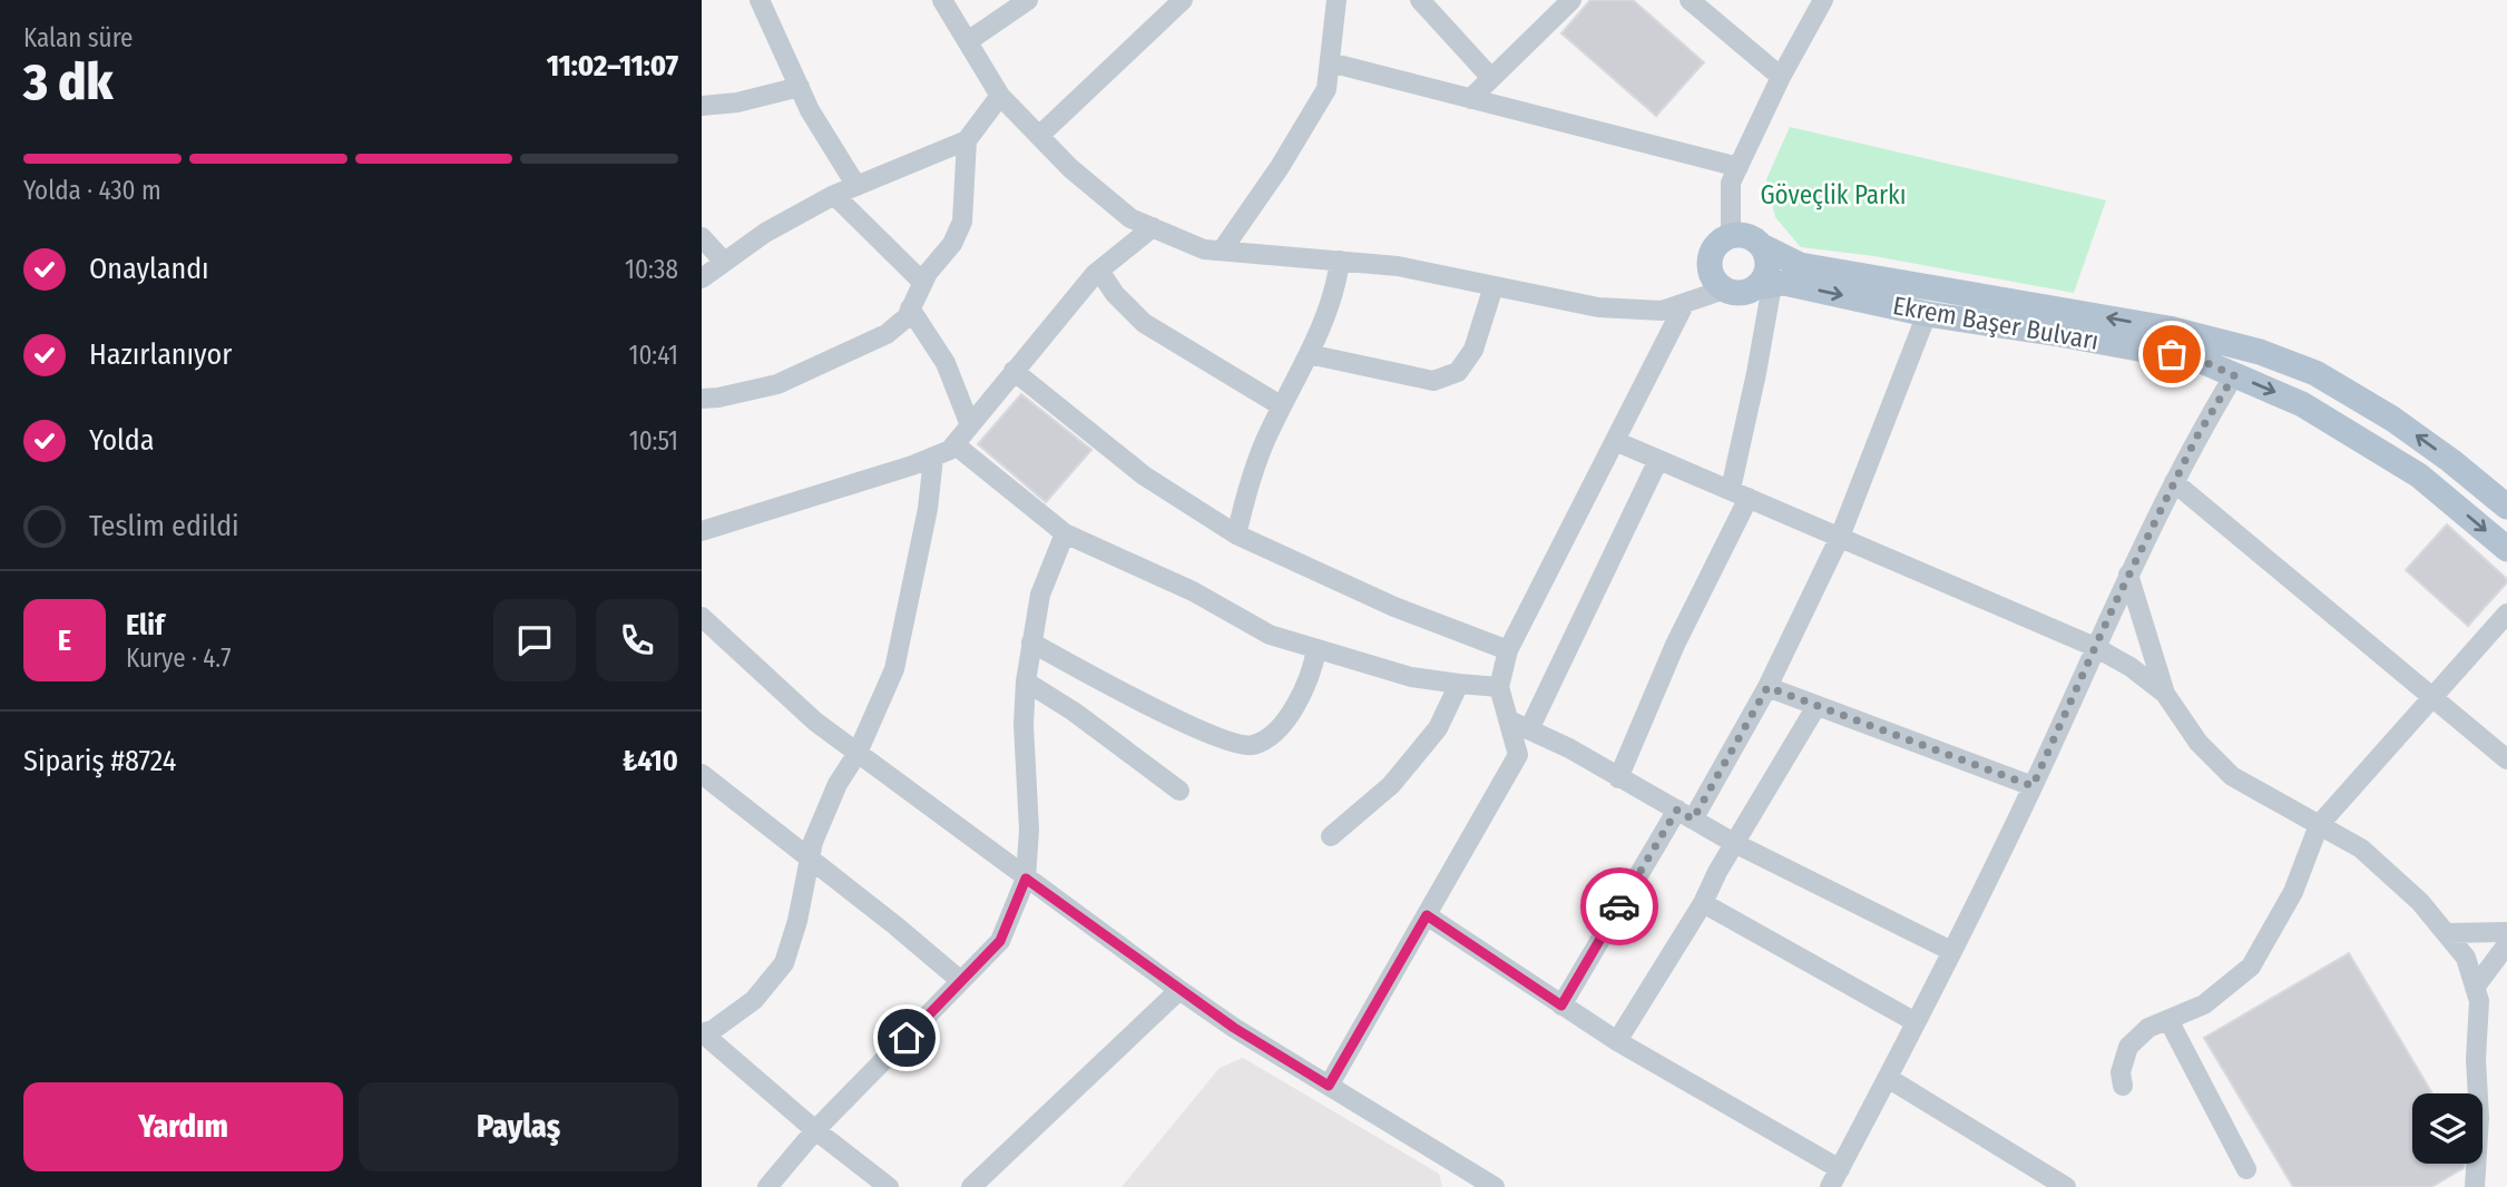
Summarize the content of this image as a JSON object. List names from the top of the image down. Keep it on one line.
{"streets":{"main road":["Ekrem Başer Bulvarı"]},"parks":["Göveçlik Parkı"],"page":{"heading":["3 dk","Kalan süre","11:02–11:07"],"panel":["Elif","Kurye · 4.7","Sipariş #8724","₺410"],"bar":"Yolda · 430 m","list":[["Onaylandı","10:38"],["Hazırlanıyor","10:41"],["Yolda","10:51"],"Teslim edildi"],"round":"E","buttons":["Yardım","Paylaş"]}}
